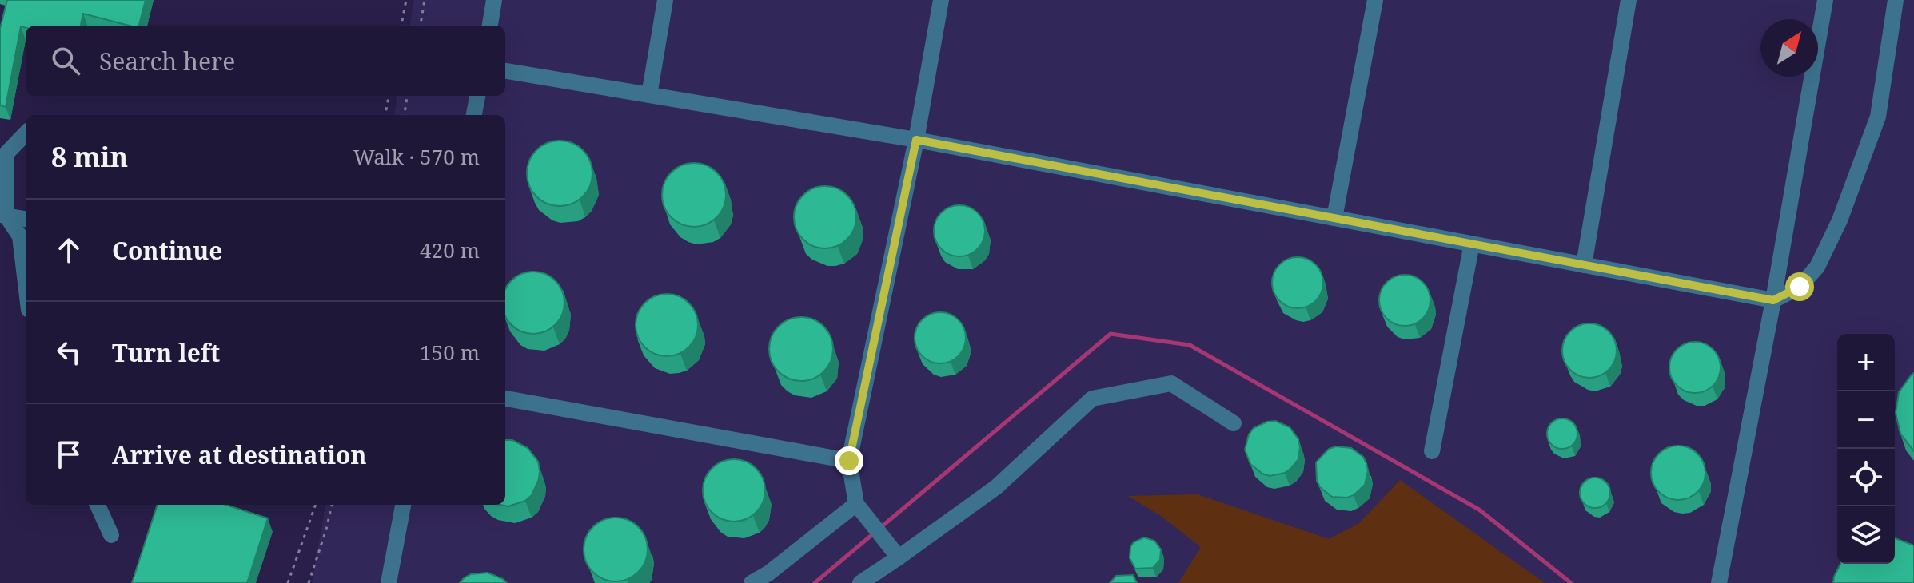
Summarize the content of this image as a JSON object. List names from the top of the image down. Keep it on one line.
{"north":"top right","page":{"search":"Search here","heading":["8 min","Walk · 570 m"],"list":[["Continue","420 m"],["Turn left","150 m"],"Arrive at destination"],"map_buttons":["+","−"]}}
